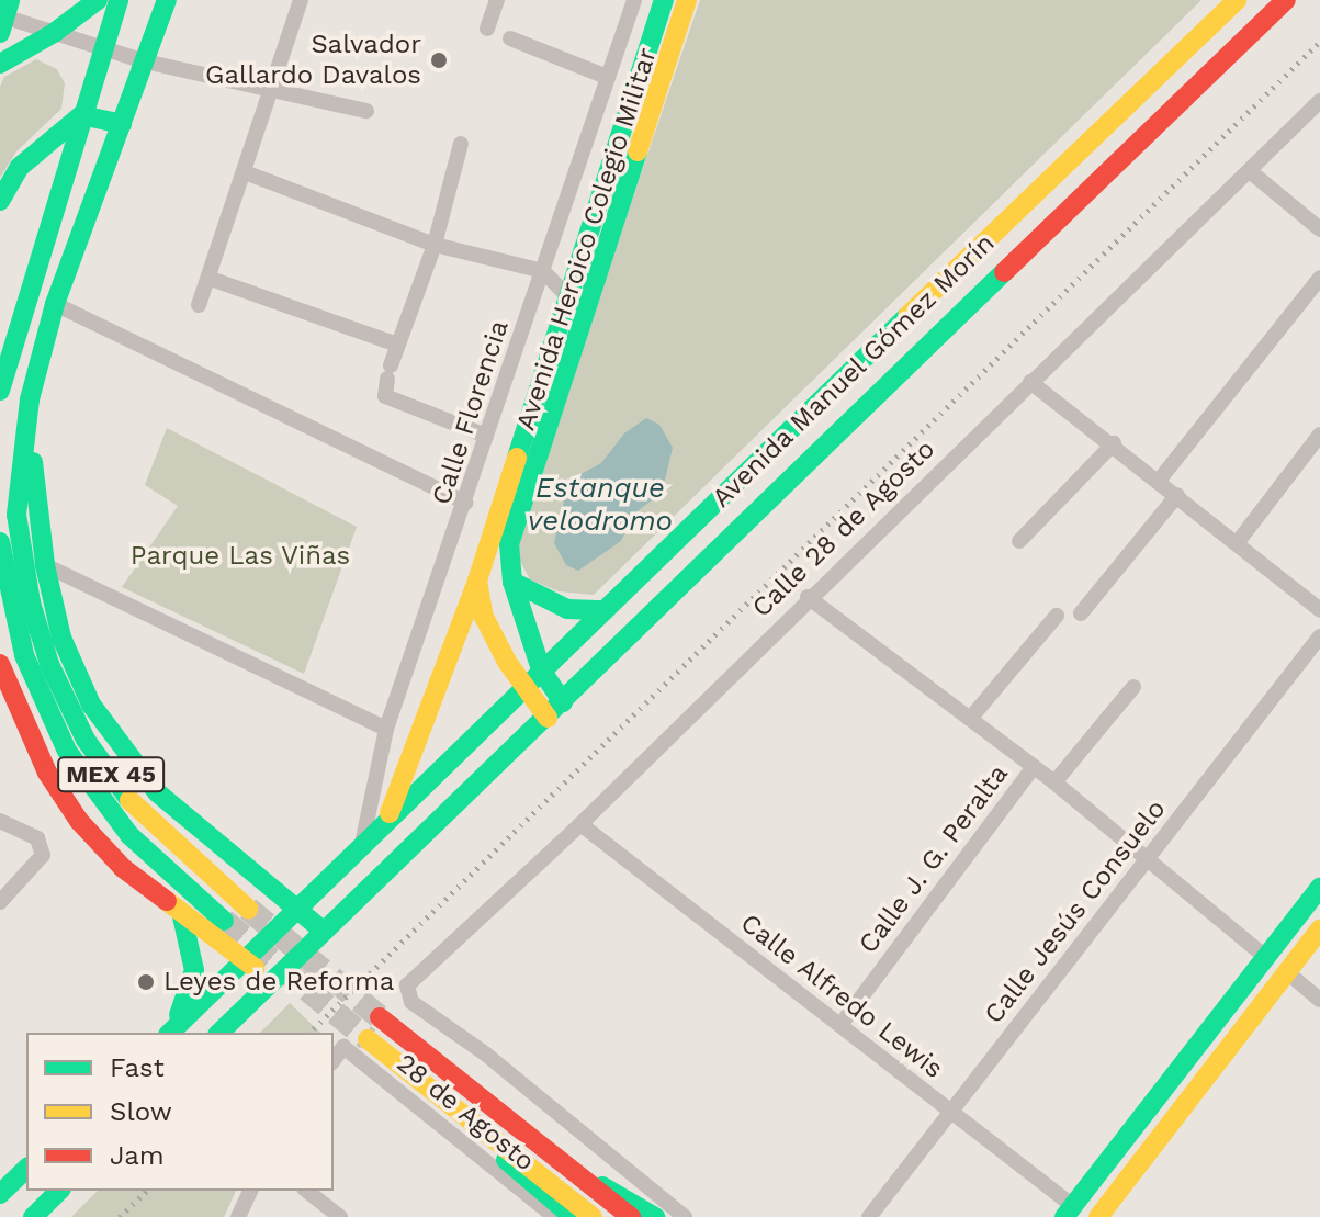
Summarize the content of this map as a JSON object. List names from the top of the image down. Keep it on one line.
{"streets":{"main road":["Avenida Heroico Colegio Militar","Avenida Manuel Gómez Morín","MEX 45"],"street":["Calle Florencia","Calle 28 de Agosto","Calle J. G. Peralta","Calle Jesús Consuelo","Calle Alfredo Lewis","28 de Agosto"]},"crossings":[["Avenida Heroico Colegio Militar","Avenida Manuel Gómez Morín"],["Avenida Manuel Gómez Morín","Calle Florencia"],["Calle 28 de Agosto","Calle Alfredo Lewis"],["Calle J. G. Peralta","Calle Alfredo Lewis"],["Calle Jesús Consuelo","Calle Alfredo Lewis"]],"water":["Estanque velodromo"],"parks":["Parque Las Viñas"],"places":["Salvador Gallardo Davalos","Leyes de Reforma"],"legend":["Fast","Slow","Jam"]}
